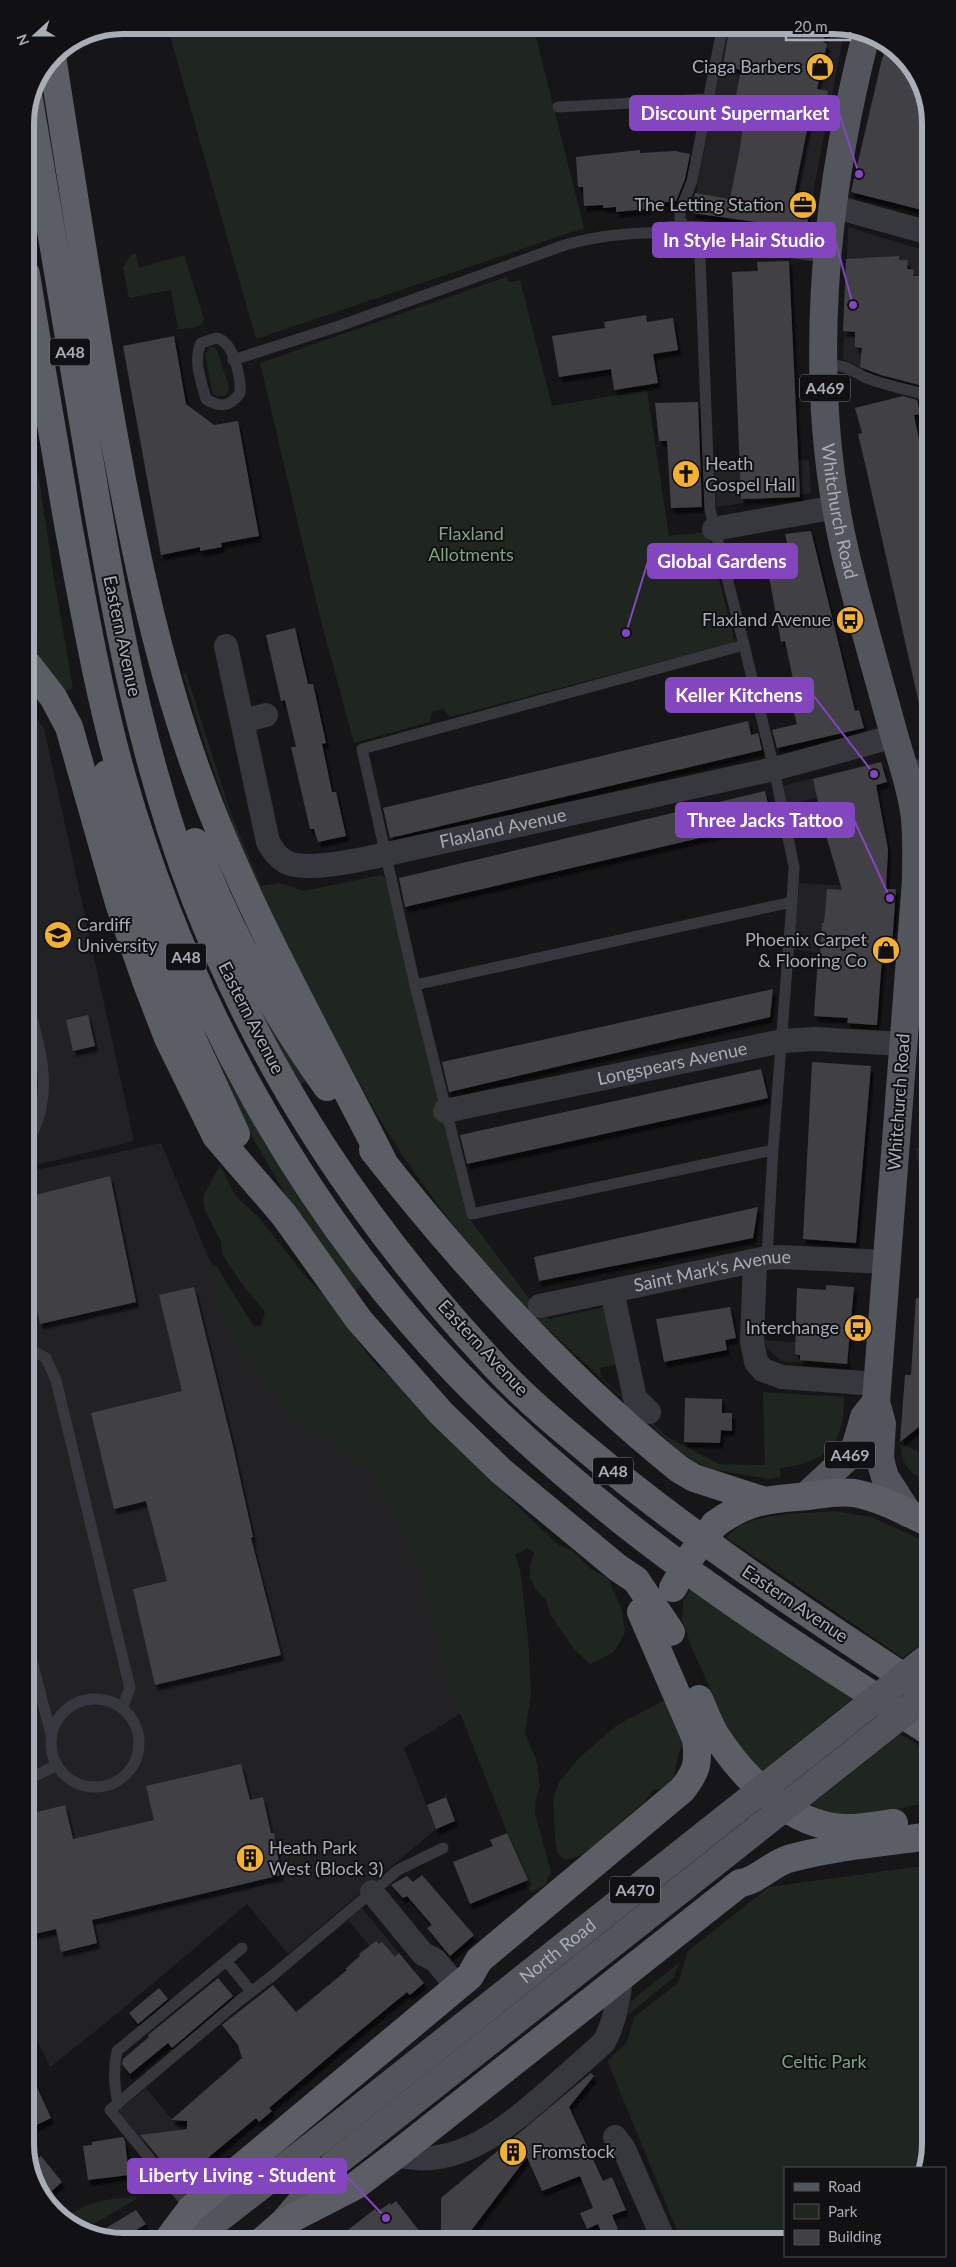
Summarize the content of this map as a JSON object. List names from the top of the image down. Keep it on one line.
{"streets":{"highway":["A48","Eastern Avenue","A470","North Road"],"main road":["A469","Whitchurch Road"],"street":["Flaxland Avenue","Longspears Avenue","Saint Mark's Avenue"]},"crossings":[["Whitchurch Road","Flaxland Avenue"],["Whitchurch Road","Longspears Avenue"],["Whitchurch Road","Saint Mark's Avenue"]],"parks":["Flaxland Allotments","Celtic Park"],"places":{"shop":["Ciaga Barbers","Phoenix Carpet & Flooring Co"],"other":["Discount Supermarket","In Style Hair Studio","Global Gardens","Keller Kitchens","Three Jacks Tattoo","Liberty Living - Student"],"office":["The Letting Station"],"church":["Heath Gospel Hall"],"bus stop":["Flaxland Avenue","Interchange"],"school or university":["Cardiff University"],"building":["Heath Park West (Block 3)","Fromstock"]},"legend":["Road","Park","Building"],"scale_bar":"20 m","north":"left"}
